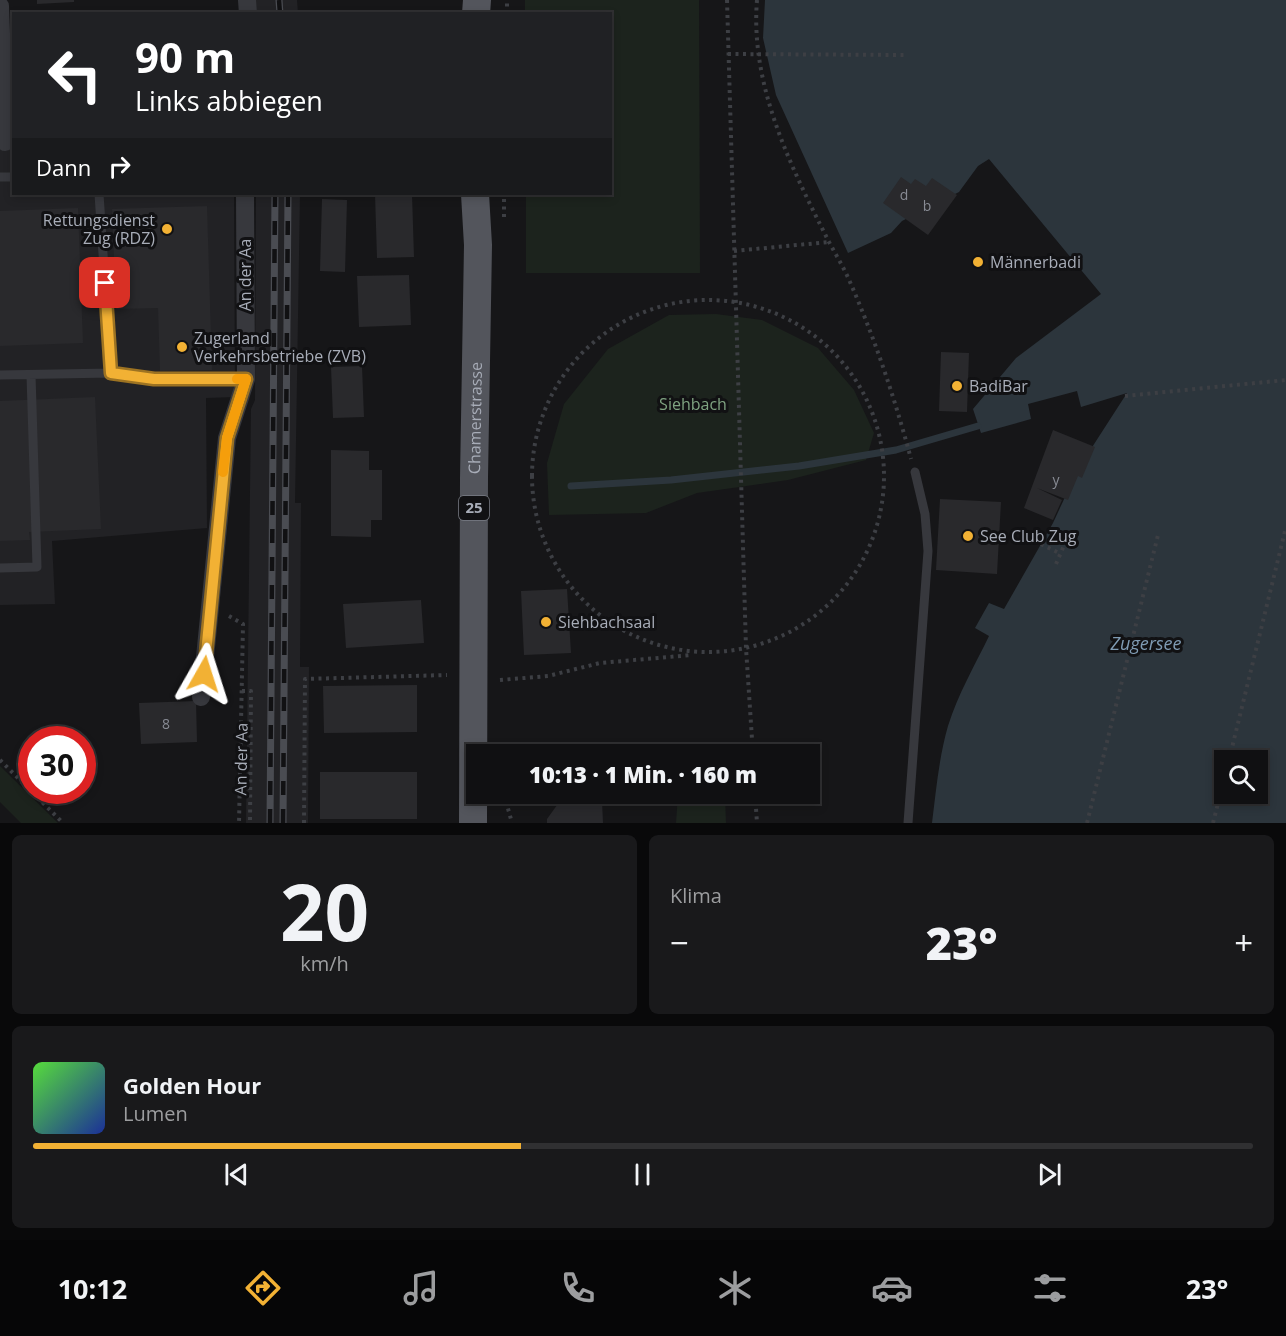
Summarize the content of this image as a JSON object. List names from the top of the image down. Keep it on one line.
{"streets":{"main road":["Chamerstrasse","25"],"street":["An der Aa"]},"water":["Zugersee"],"parks":["Siehbach"],"places":["Rettungsdienst Zug (RDZ)","Männerbadi","Zugerland Verkehrsbetriebe (ZVB)","BadiBar","See Club Zug","Siehbachsaal"],"house_numbers":["d","b","y","8"],"page":{"turn":["90 m","Links abbiegen"],"then":"Dann","limit":"30","trip":"10:13 · 1 Min. · 160 m","tile":[["20","km/h"],"Klima"],"heat":["−","23°","+"],"song":["Golden Hour","Lumen"],"tabs":["10:12","23°"]}}
